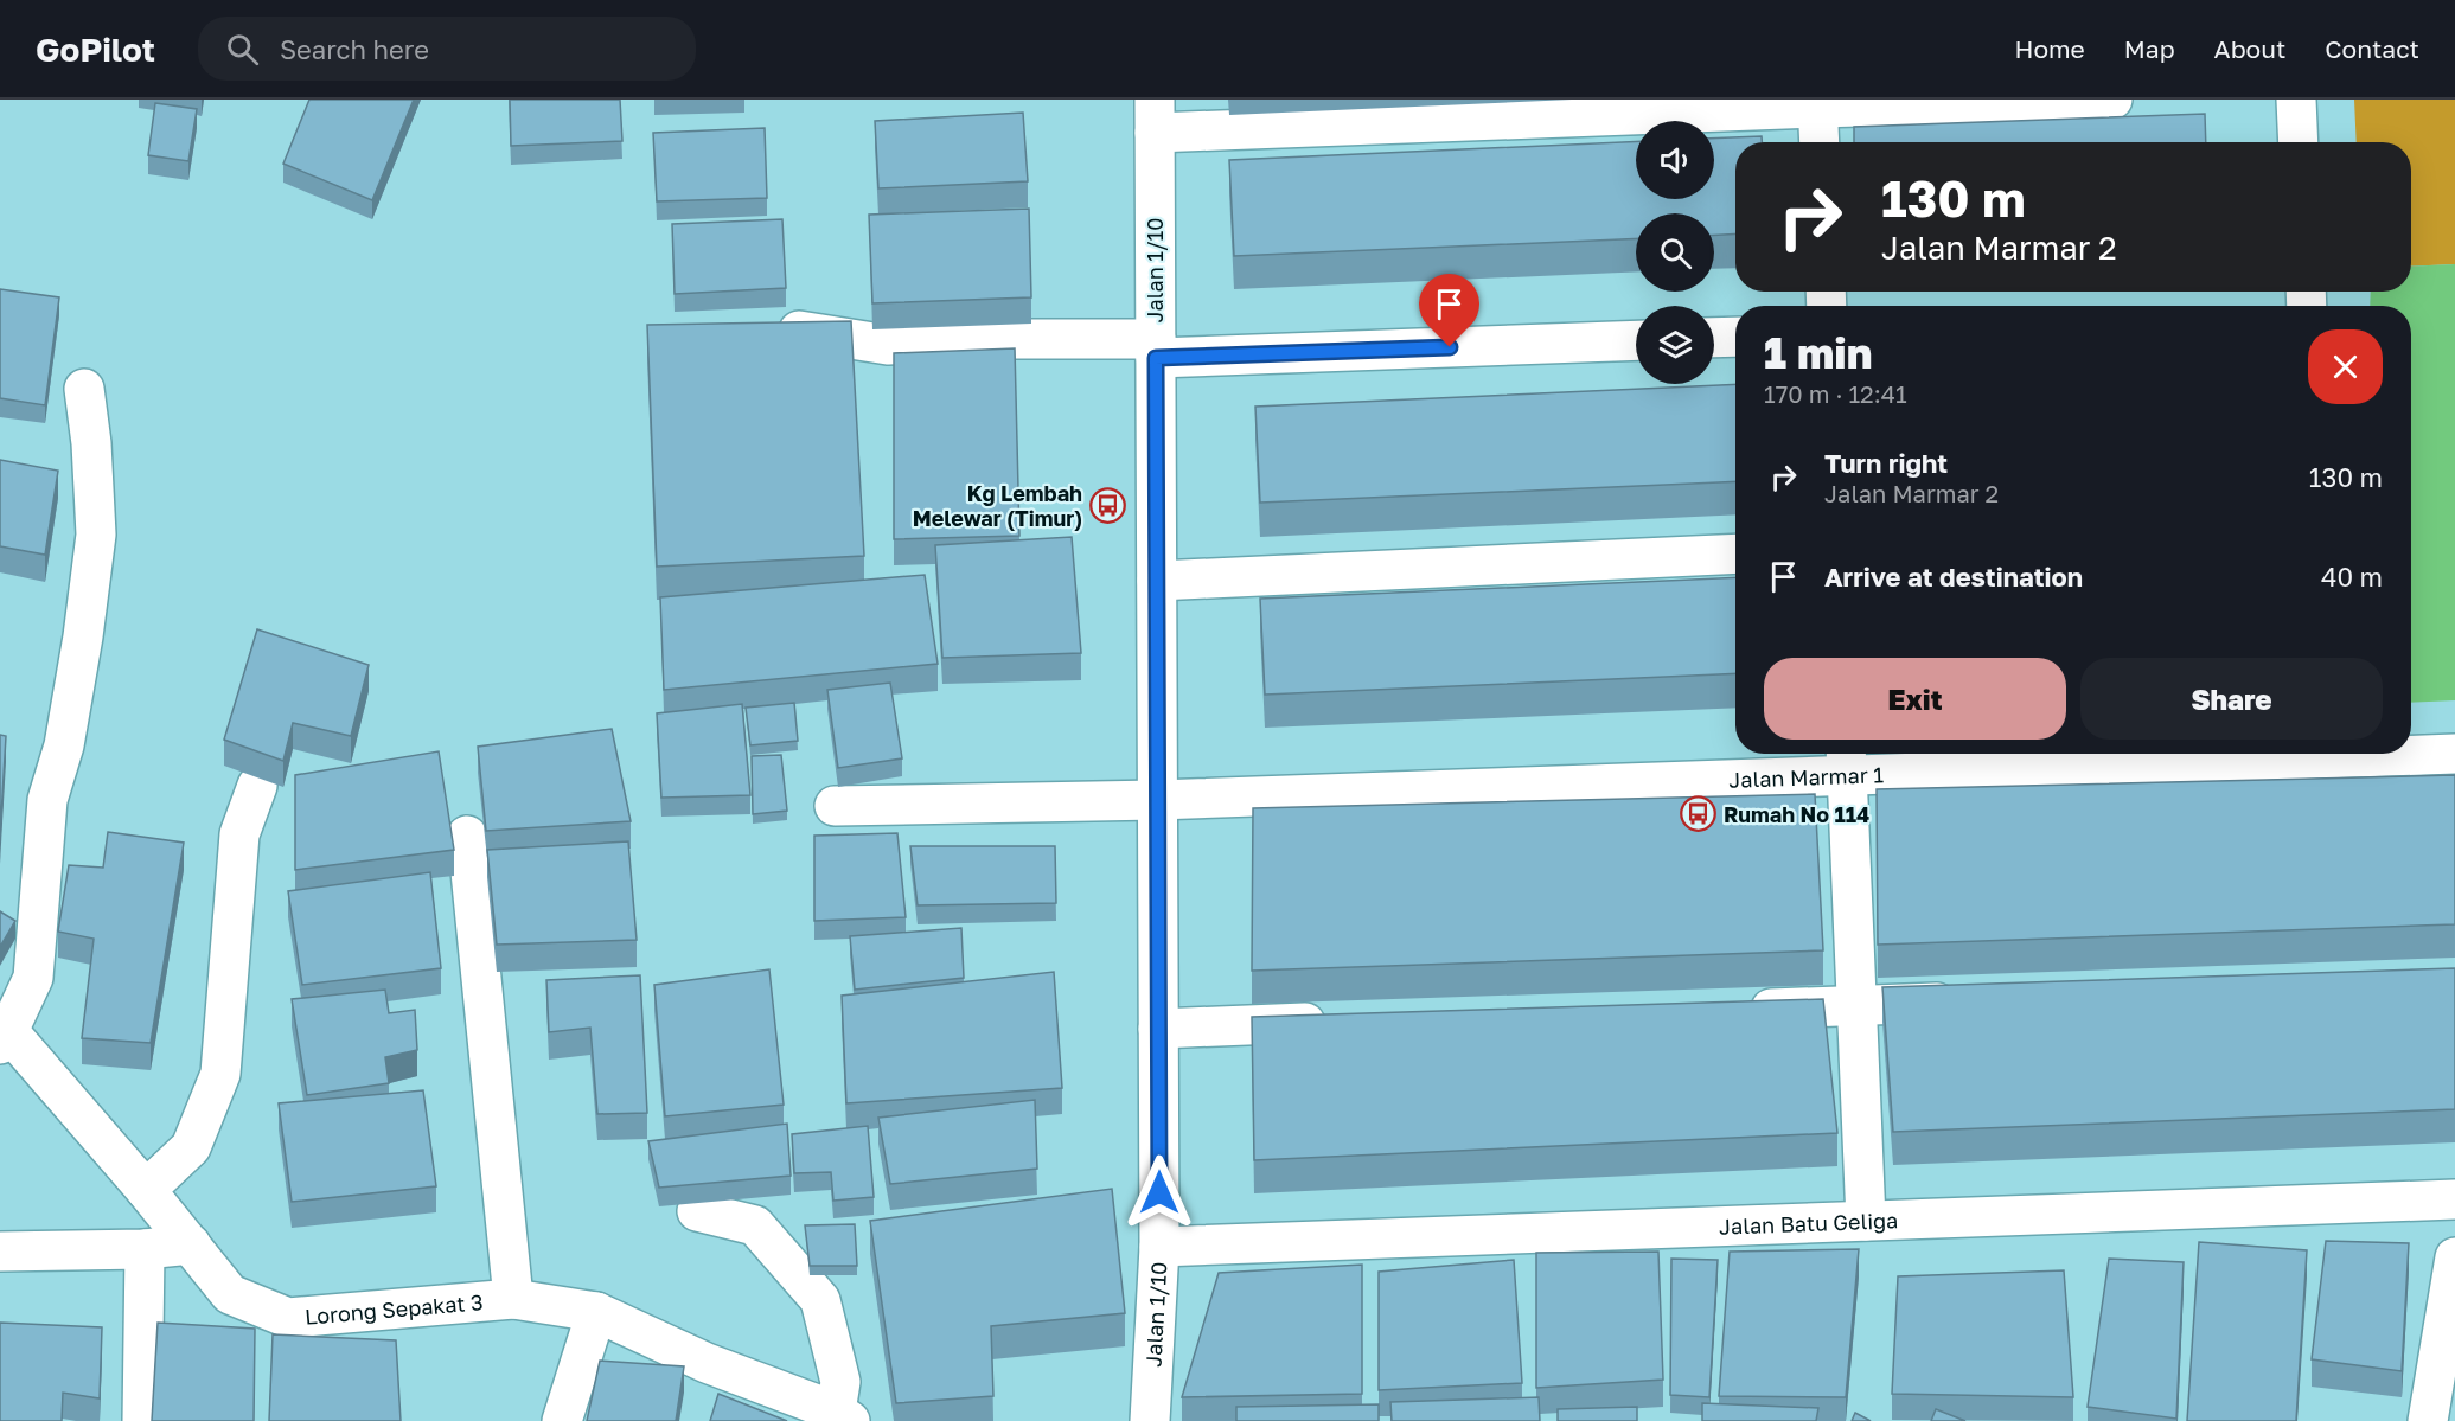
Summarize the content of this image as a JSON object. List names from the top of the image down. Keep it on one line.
{"streets":{"street":["Jalan 1/10","Jalan Marmar 1","Jalan Batu Geliga","Lorong Sepakat 3"]},"crossings":[["Jalan 1/10","Jalan Marmar 1"],["Jalan 1/10","Jalan Batu Geliga"]],"places":{"bus stop":["Kg Lembah Melewar (Timur)","Rumah No 114"]},"page":{"header":"GoPilot","search":"Search here","nav":["Home","Map","About","Contact"],"turn":["130 m","Jalan Marmar 2"],"heading":["1 min","170 m · 12:41"],"list":[{"name":"Turn right","note":"Jalan Marmar 2","value":"130 m"},{"name":"Arrive at destination","value":"40 m"}],"buttons":["Exit","Share"]}}
